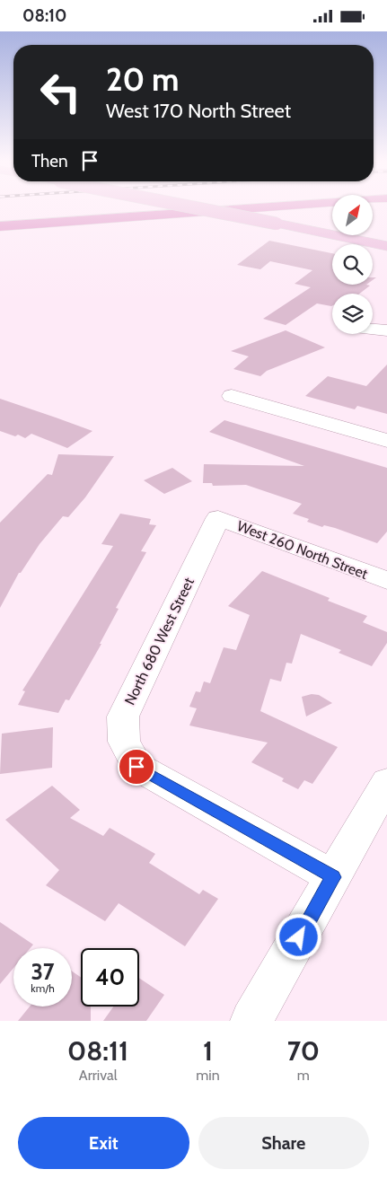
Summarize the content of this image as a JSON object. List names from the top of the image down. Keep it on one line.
{"streets":{"street":["West 260 North Street","North 680 West Street"]},"crossings":[["West 260 North Street","North 680 West Street"]],"north":"top right","page":{"status":"08:10","turn":["20 m","West 170 North Street"],"then":"Then","speed":"37 km/h","limit":"40","eta":["08:11","Arrival","1","min","70","m"],"buttons":["Exit","Share"]}}
